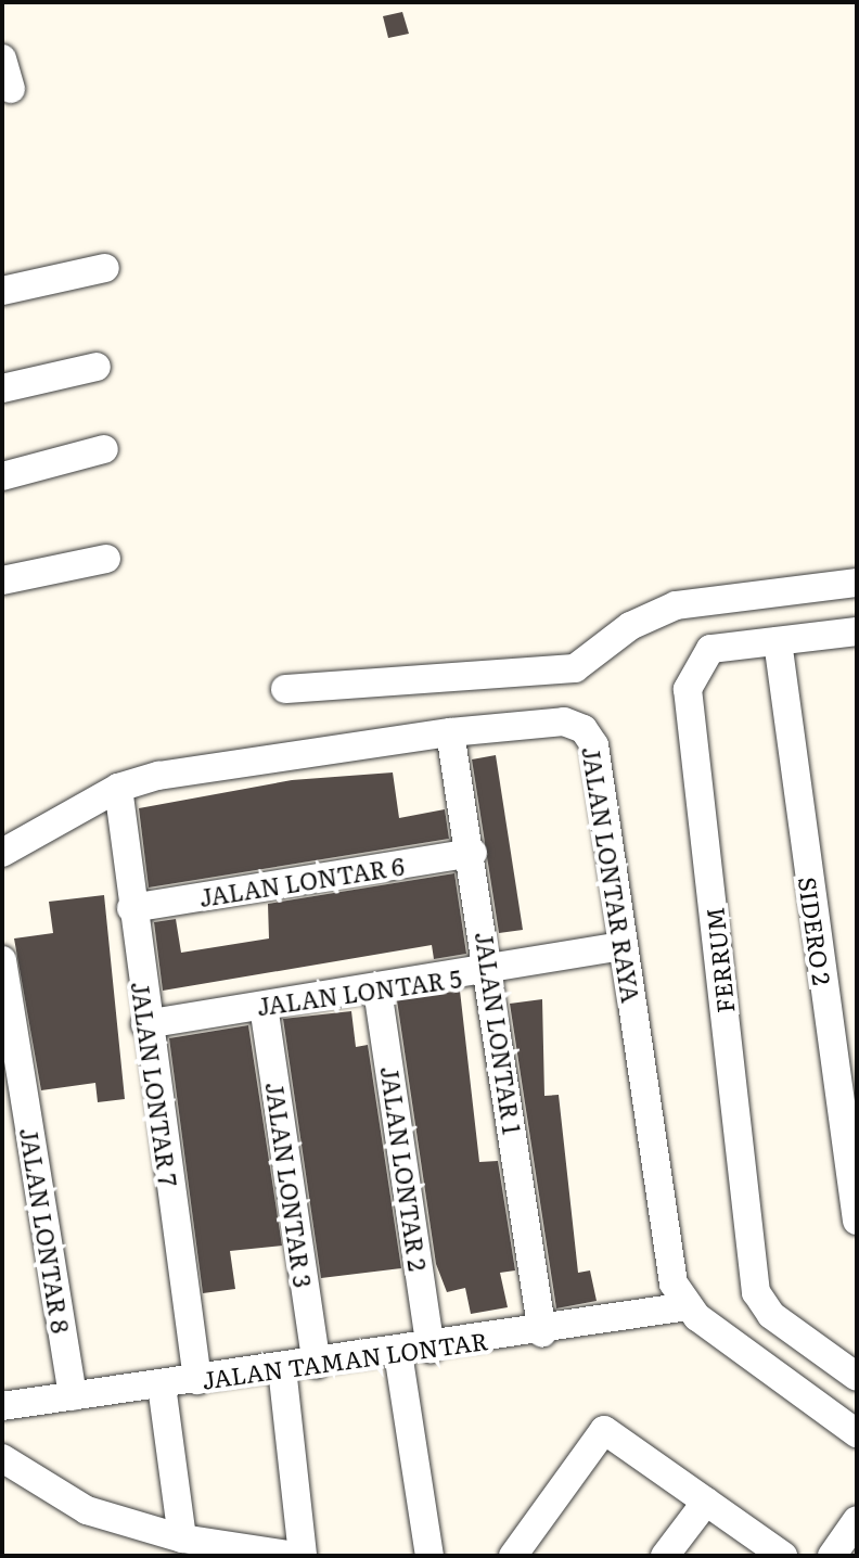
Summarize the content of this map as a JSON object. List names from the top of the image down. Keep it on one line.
{"streets":{"street":["JALAN LONTAR RAYA","JALAN LONTAR 6","SIDERO 2","FERRUM","JALAN LONTAR 5","JALAN LONTAR 1","JALAN LONTAR 7","JALAN LONTAR 2","JALAN LONTAR 3","JALAN LONTAR 8","JALAN TAMAN LONTAR"]},"crossings":[["JALAN LONTAR RAYA","JALAN LONTAR 5"],["JALAN LONTAR RAYA","JALAN LONTAR 1"],["JALAN LONTAR RAYA","JALAN LONTAR 7"],["JALAN LONTAR RAYA","JALAN TAMAN LONTAR"],["JALAN LONTAR 6","JALAN LONTAR 1"],["JALAN LONTAR 6","JALAN LONTAR 7"],["SIDERO 2","FERRUM"],["JALAN LONTAR 5","JALAN LONTAR 1"],["JALAN LONTAR 5","JALAN LONTAR 7"],["JALAN LONTAR 5","JALAN LONTAR 2"],["JALAN LONTAR 5","JALAN LONTAR 3"],["JALAN LONTAR 1","JALAN TAMAN LONTAR"],["JALAN LONTAR 7","JALAN TAMAN LONTAR"],["JALAN LONTAR 2","JALAN TAMAN LONTAR"],["JALAN LONTAR 3","JALAN TAMAN LONTAR"],["JALAN LONTAR 8","JALAN TAMAN LONTAR"]]}
